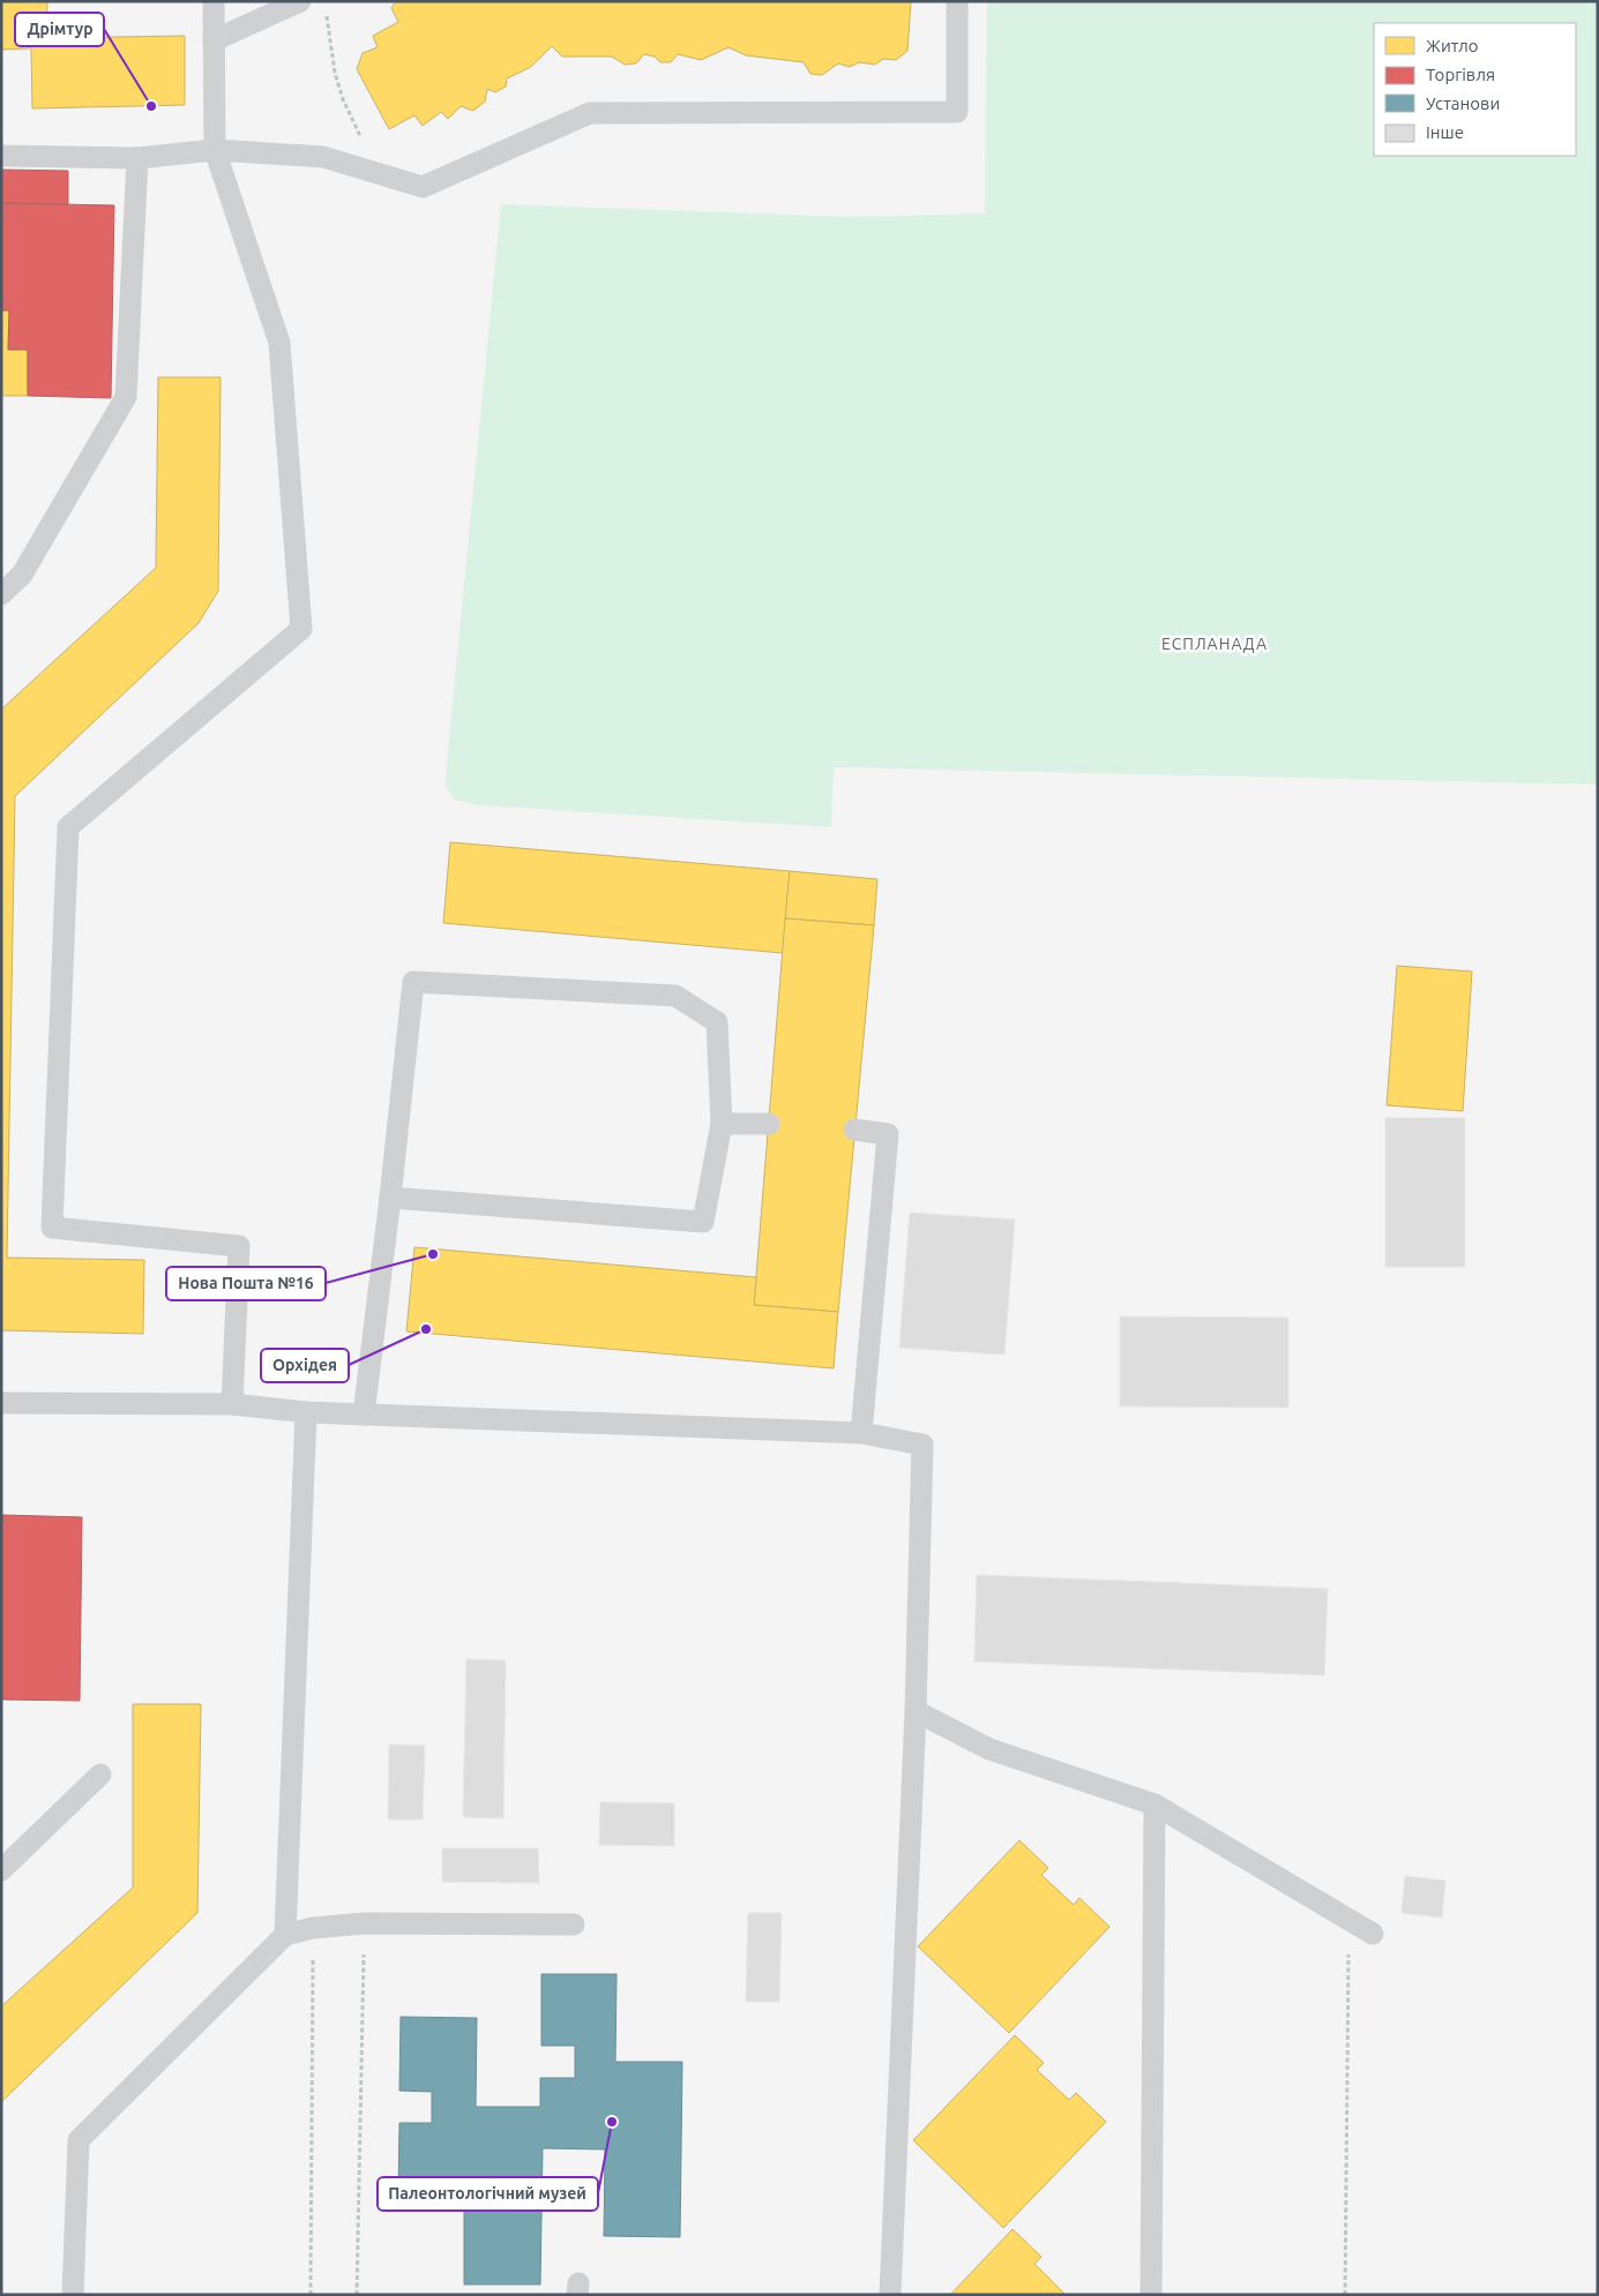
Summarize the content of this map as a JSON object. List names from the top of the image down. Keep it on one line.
{"districts":["ЕСПЛАНАДА"],"places":["Дрімтур","Нова Пошта №16","Орхідея","Палеонтологічний музей"],"legend":["Житло","Торгівля","Установи","Інше"]}
